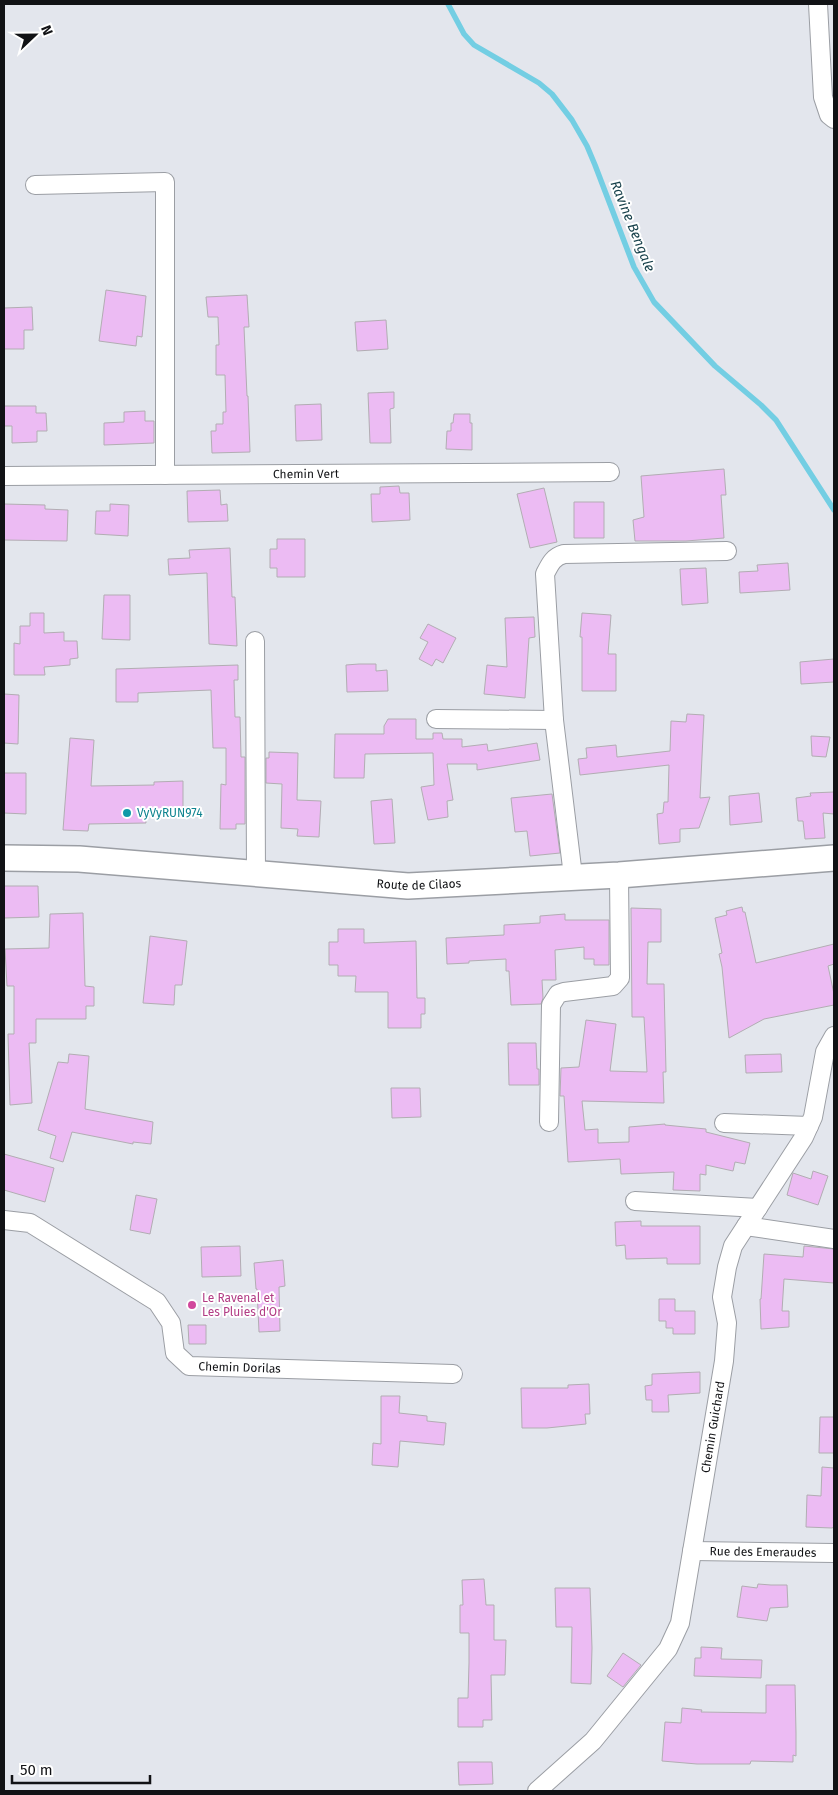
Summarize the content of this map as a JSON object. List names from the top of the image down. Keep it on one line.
{"streets":{"main road":["Route de Cilaos"],"street":["Chemin Vert","Chemin Dorilas","Chemin Guichard","Rue des Emeraudes"]},"crossings":[["Chemin Guichard","Rue des Emeraudes"]],"water":["Ravine Bengale"],"places":["VyVyRUN974","Le Ravenal et Les Pluies d'Or"],"scale_bar":"50 m","north":"right"}
